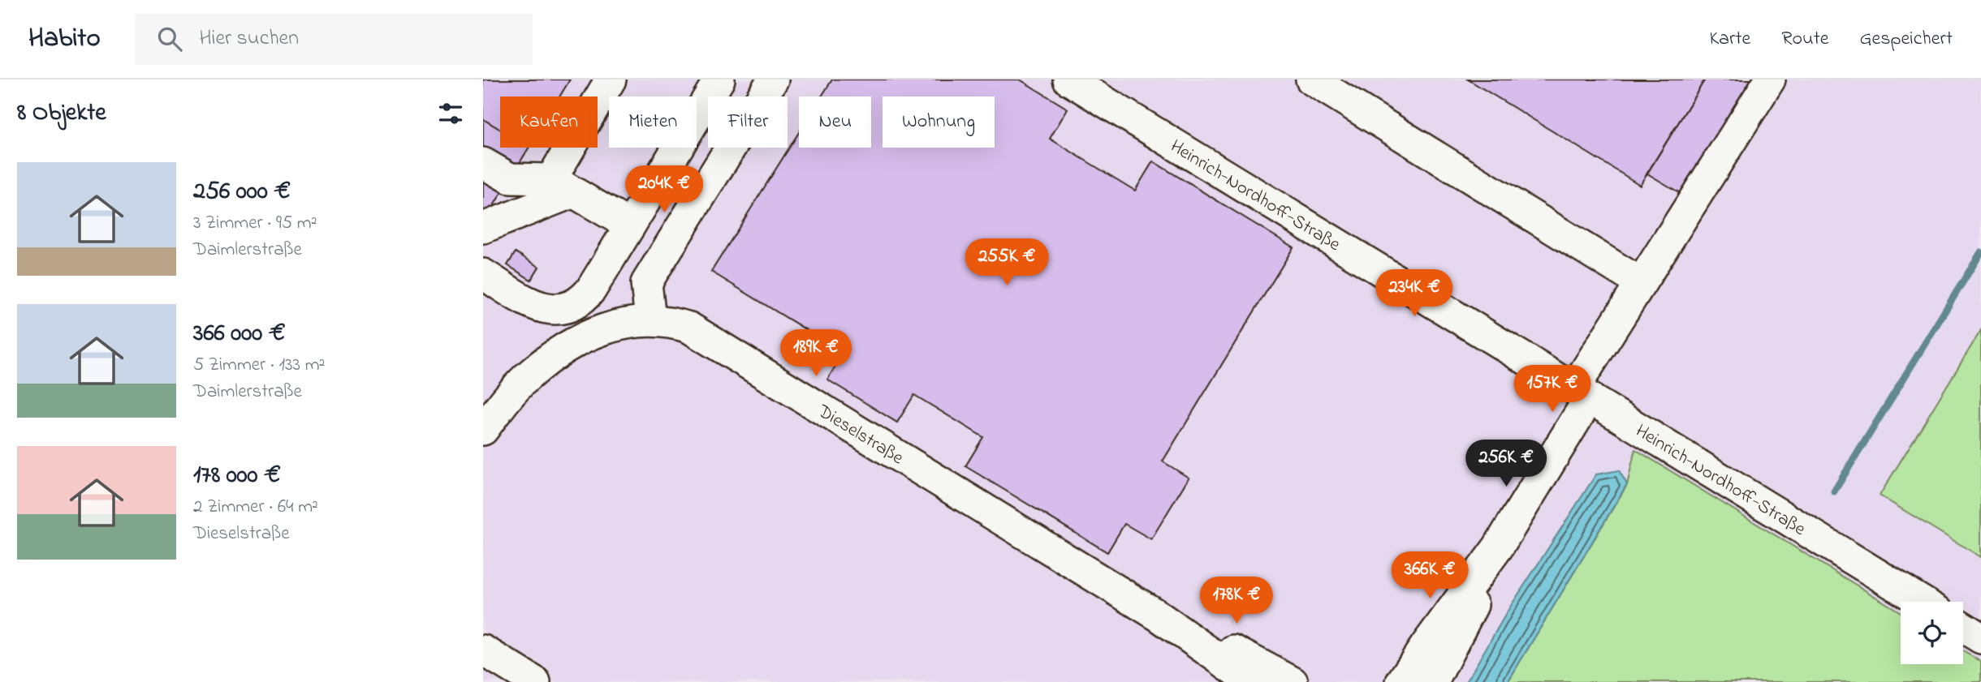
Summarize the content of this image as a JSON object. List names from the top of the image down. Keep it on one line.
{"streets":{"street":["Heinrich-Nordhoff-Straße","Dieselstraße"]},"page":{"header":"Habito","search":"Hier suchen","nav":["Karte","Route","Gespeichert"],"heading":"8 Objekte","chip":["Kaufen","Mieten","Filter","Neu","Wohnung"],"list":[{"name":"256 000 €","note":"3 Zimmer · 95 m² · Daimlerstraße"},{"name":"366 000 €","note":"5 Zimmer · 133 m² · Daimlerstraße"},{"name":"178 000 €","note":"2 Zimmer · 64 m² · Dieselstraße"}],"price":["204K €","255K €","234K €","189K €","157K €","256K €","366K €","178K €"]}}
